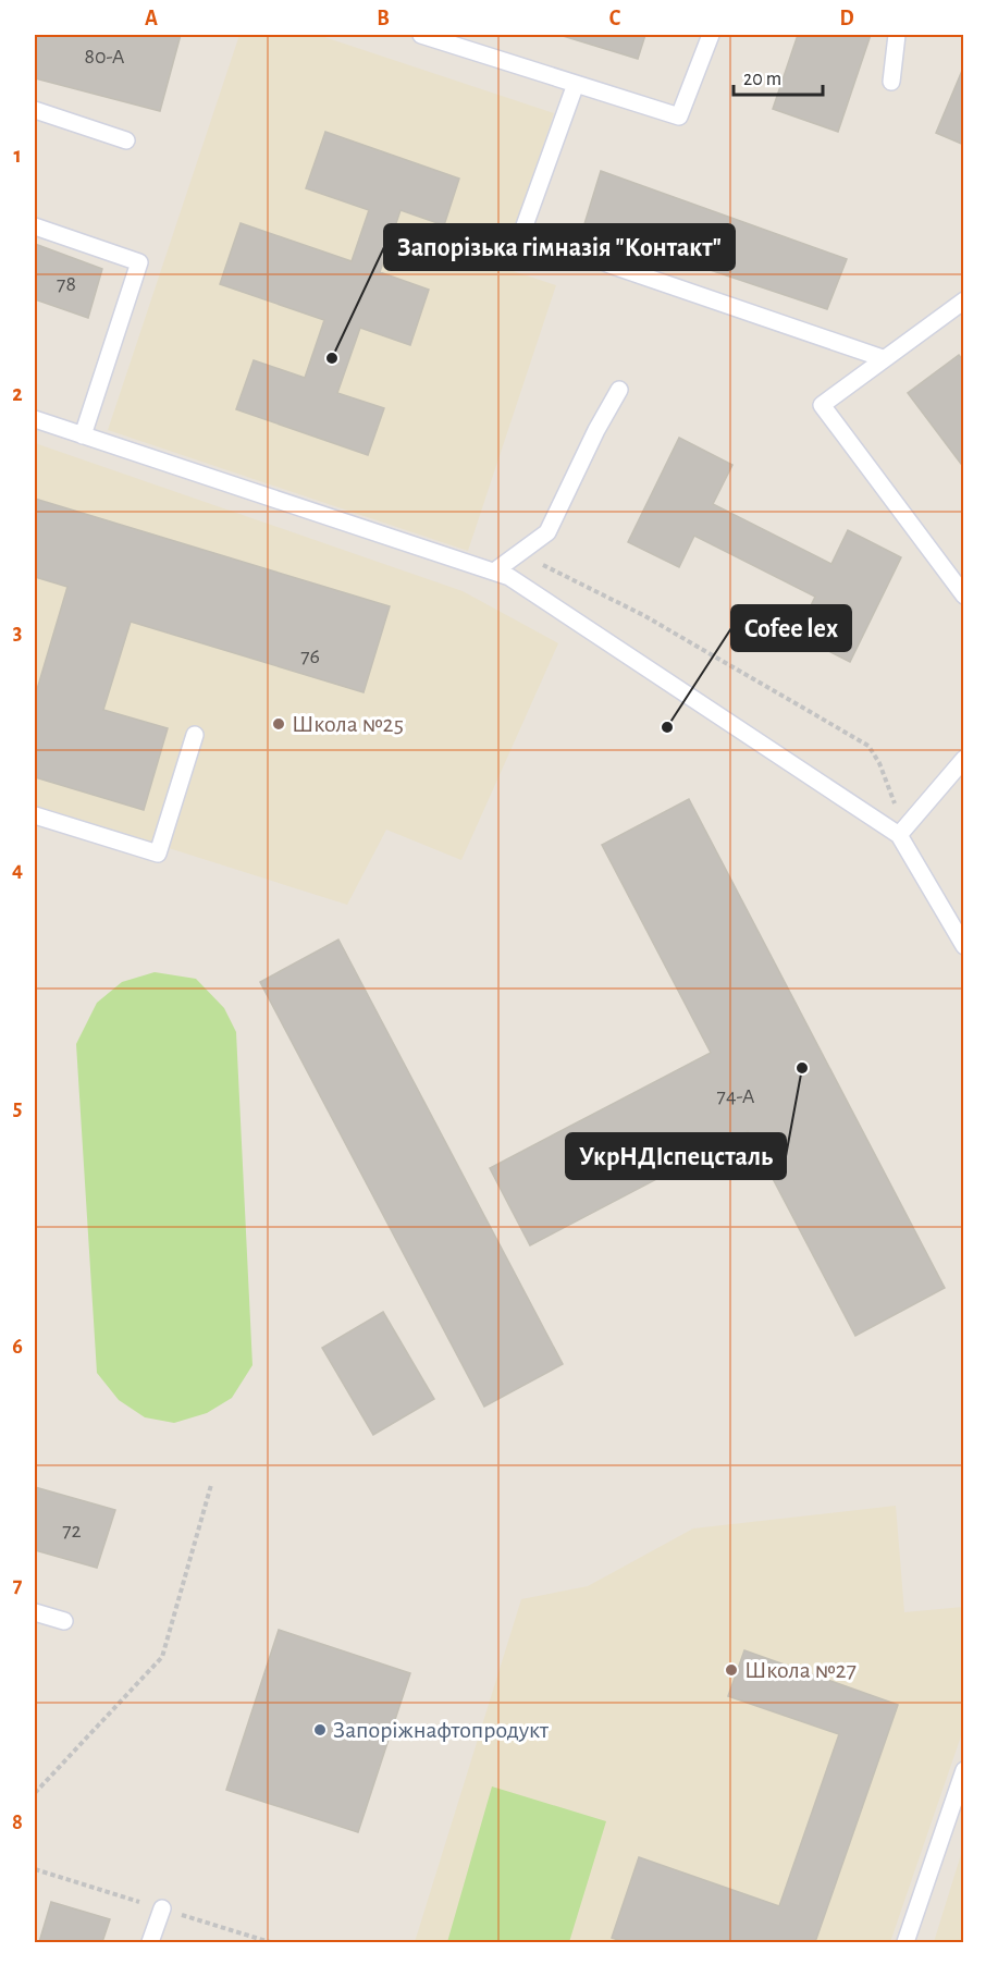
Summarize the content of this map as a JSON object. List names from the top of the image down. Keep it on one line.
{"places":["Запорізька гімназія \"Контакт\"","Школа №25","Cofee lex","УкрНДІспецсталь","Школа №27","Запоріжнафтопродукт"],"house_numbers":["80-А","78","76","74-А","72"],"scale_bar":"20 m","grid":{"columns":["A","B","C","D"],"rows":["1","2","3","4","5","6","7","8"]}}
